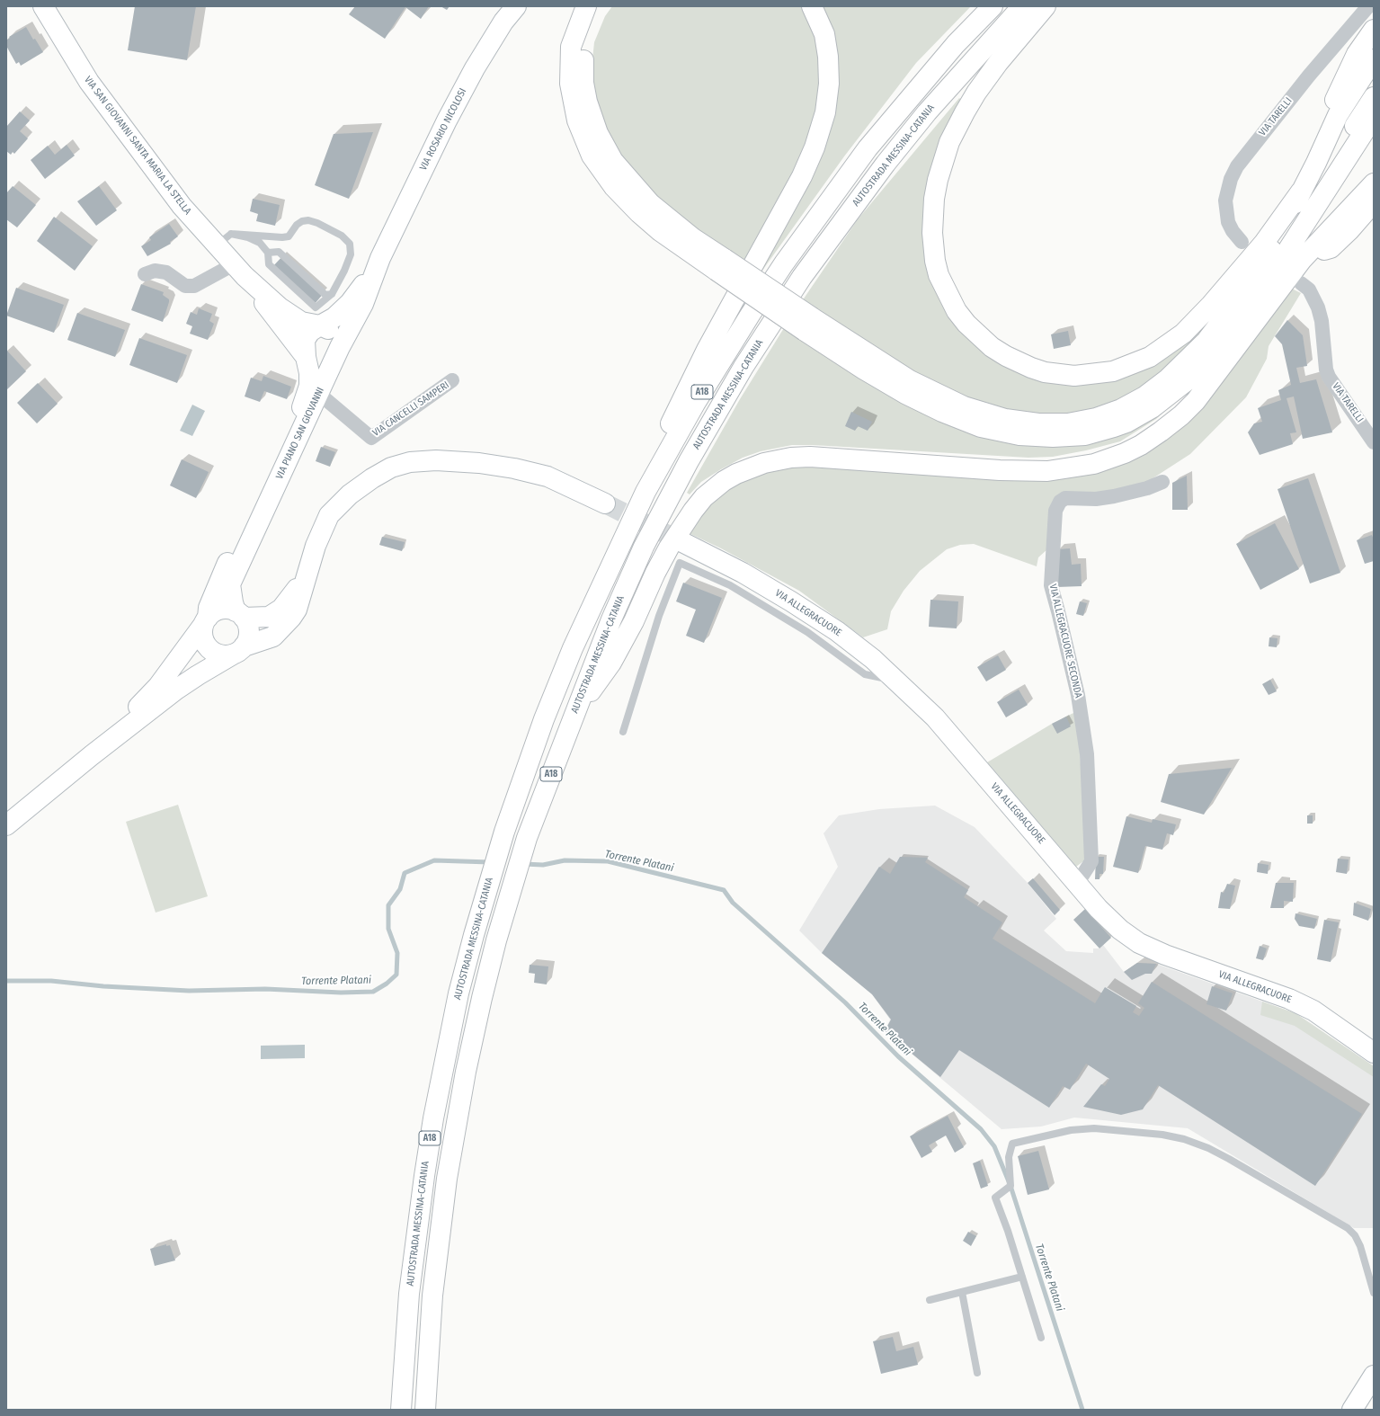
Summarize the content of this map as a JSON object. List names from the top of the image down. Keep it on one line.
{"streets":{"main road":["VIA ROSARIO NICOLOSI","VIA SAN GIOVANNI SANTA MARIA LA STELLA","AUTOSTRADA MESSINA-CATANIA","A18","VIA PIANO SAN GIOVANNI","VIA ALLEGRACUORE"],"street":["VIA TARELLI","VIA CANCELLI SAMPERI","VIA ALLEGRACUORE SECONDA"]},"crossings":[["VIA ROSARIO NICOLOSI","VIA PIANO SAN GIOVANNI"],["AUTOSTRADA MESSINA-CATANIA","A18"],["VIA CANCELLI SAMPERI","VIA PIANO SAN GIOVANNI"],["VIA ALLEGRACUORE","VIA ALLEGRACUORE SECONDA"]],"water":["Torrente Platani"]}
